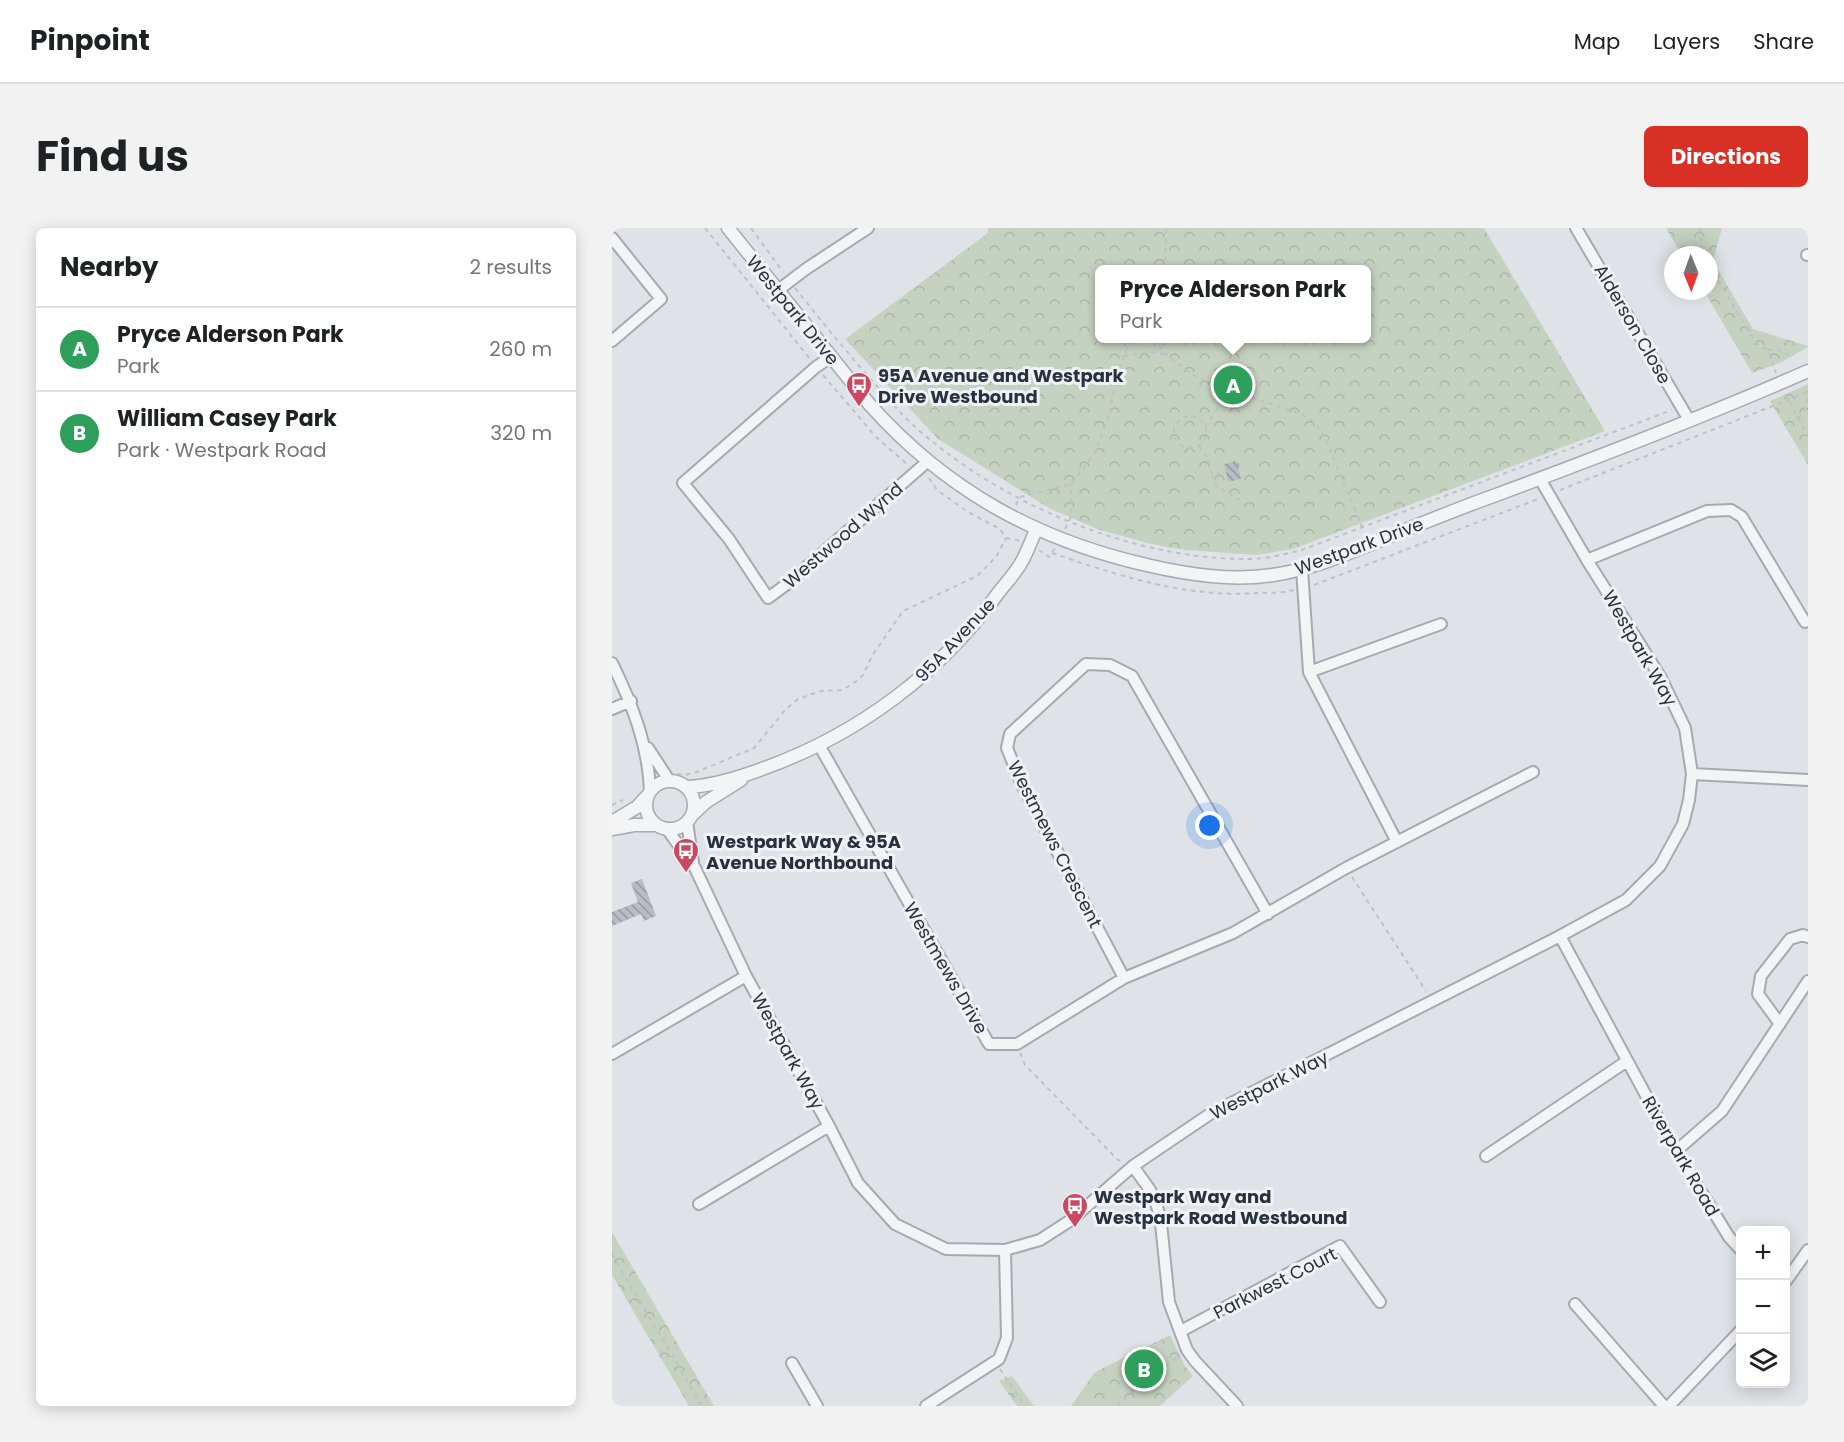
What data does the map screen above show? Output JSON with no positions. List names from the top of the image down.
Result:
{
  "streets": {
    "street": [
      "Westpark Drive",
      "Alderson Close",
      "Westwood Wynd",
      "95A Avenue",
      "Westpark Way",
      "Westmews Crescent",
      "Westmews Drive",
      "Riverpark Road",
      "Parkwest Court"
    ]
  },
  "crossings": [
    ["Westpark Drive", "Alderson Close"],
    ["Westpark Drive", "Westwood Wynd"],
    ["Westpark Drive", "95A Avenue"],
    ["Westpark Drive", "Westpark Way"],
    ["95A Avenue", "Westpark Way"],
    ["95A Avenue", "Westmews Drive"],
    ["Westpark Way", "Riverpark Road"]
  ],
  "places": {
    "bus stop": ["95A Avenue and Westpark Drive Westbound", "Westpark Way & 95A Avenue Northbound", "Westpark Way and Westpark Road Westbound"]
  },
  "north": "bottom",
  "page": {
    "header": "Pinpoint",
    "nav": ["Map", "Layers", "Share"],
    "title": "Find us",
    "buttons": "Directions",
    "heading": ["Nearby", "2 results"],
    "popup": ["Pryce Alderson Park", "Park"],
    "list": [
      {
        "mark": "A",
        "name": "Pryce Alderson Park",
        "note": "Park",
        "value": "260 m"
      },
      {
        "mark": "B",
        "name": "William Casey Park",
        "note": "Park · Westpark Road",
        "value": "320 m"
      }
    ],
    "pins": ["A", "B"],
    "map_buttons": ["+", "−"]
  }
}
